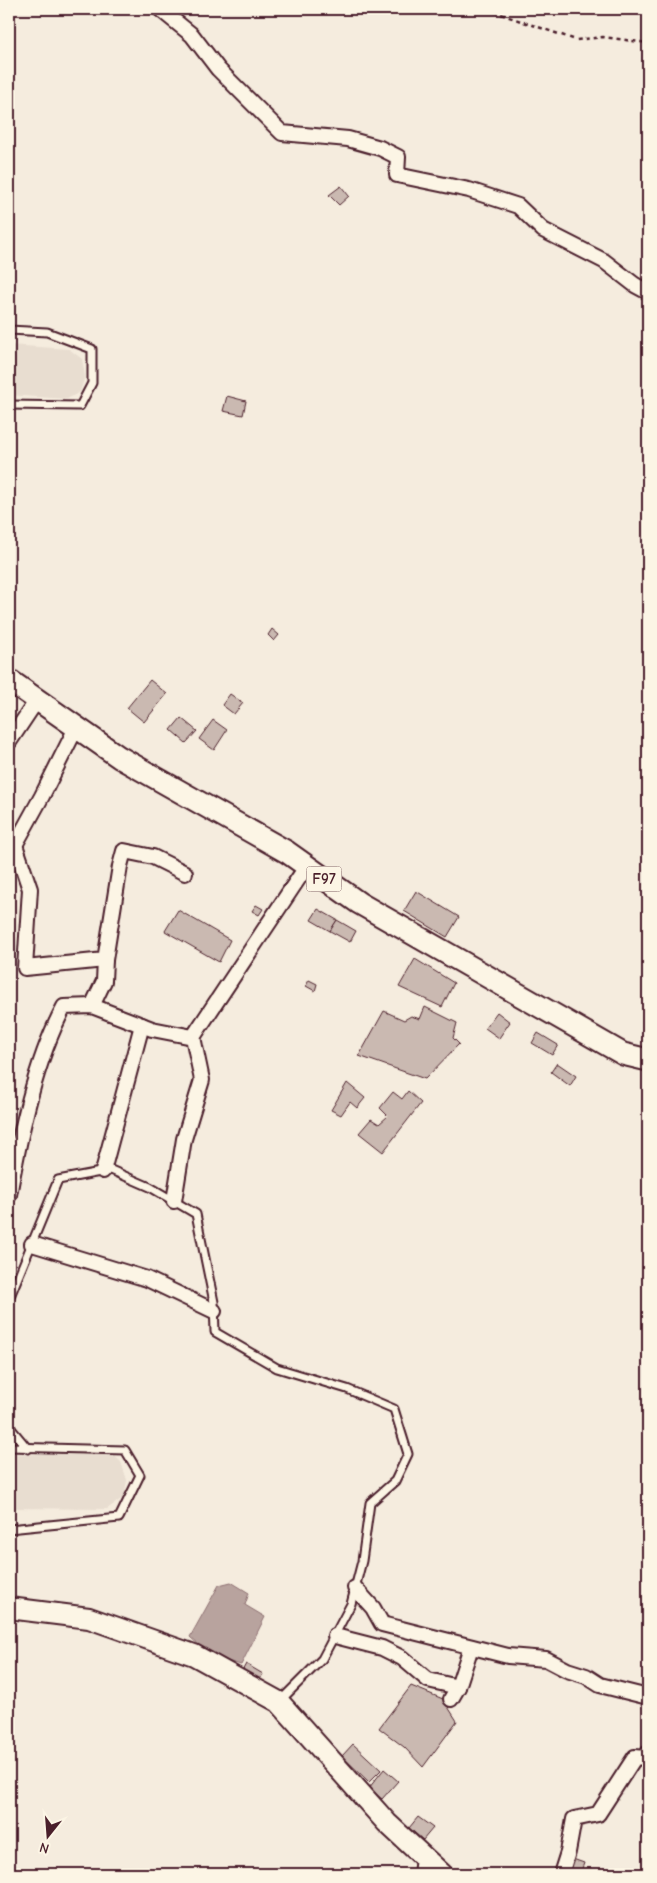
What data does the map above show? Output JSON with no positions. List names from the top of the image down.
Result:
{
  "streets": {
    "main road": ["F97"]
  },
  "north": "bottom"
}
